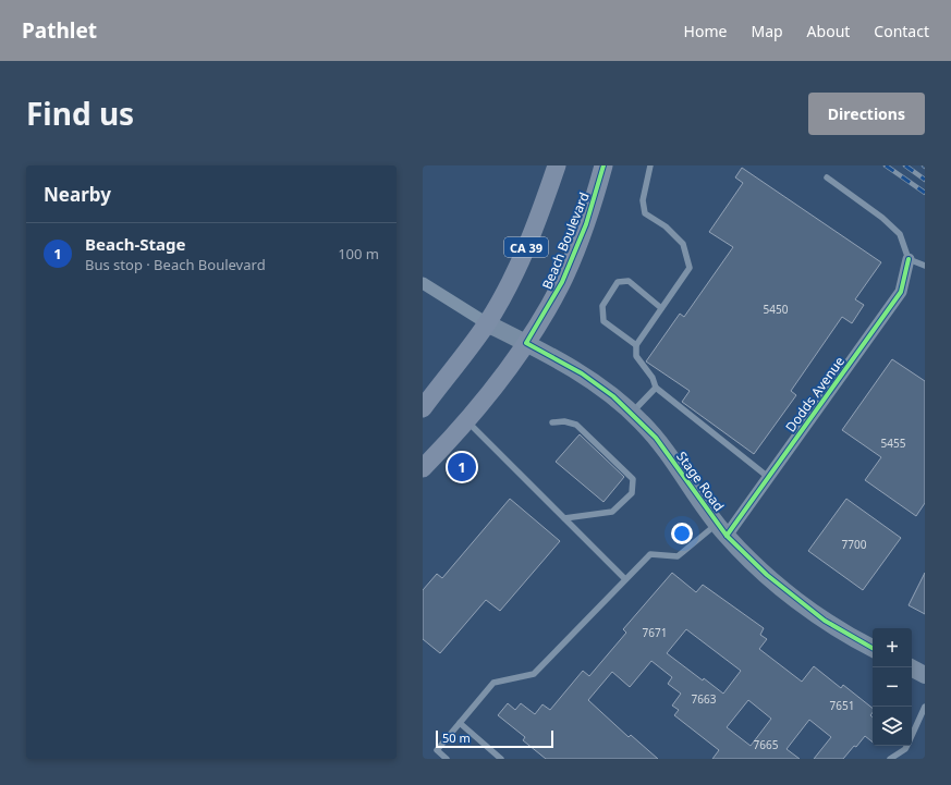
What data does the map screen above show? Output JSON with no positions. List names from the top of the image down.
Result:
{
  "streets": {
    "main road": ["Beach Boulevard", "CA 39", "Stage Road"],
    "street": ["Dodds Avenue"]
  },
  "crossings": [
    ["Beach Boulevard", "Stage Road"],
    ["CA 39", "Stage Road"],
    ["Dodds Avenue", "Stage Road"]
  ],
  "house_numbers": [
    "5450",
    "5455",
    "7700",
    "7671",
    "7663",
    "7651",
    "7665"
  ],
  "scale_bar": "50 m",
  "page": {
    "header": "Pathlet",
    "nav": [
      "Home",
      "Map",
      "About",
      "Contact"
    ],
    "title": "Find us",
    "buttons": "Directions",
    "heading": "Nearby",
    "list": [
      {
        "mark": "1",
        "name": "Beach-Stage",
        "note": "Bus stop · Beach Boulevard",
        "value": "100 m"
      }
    ],
    "pins": "1",
    "map_buttons": ["+", "−"],
    "scale": "50 m"
  }
}
